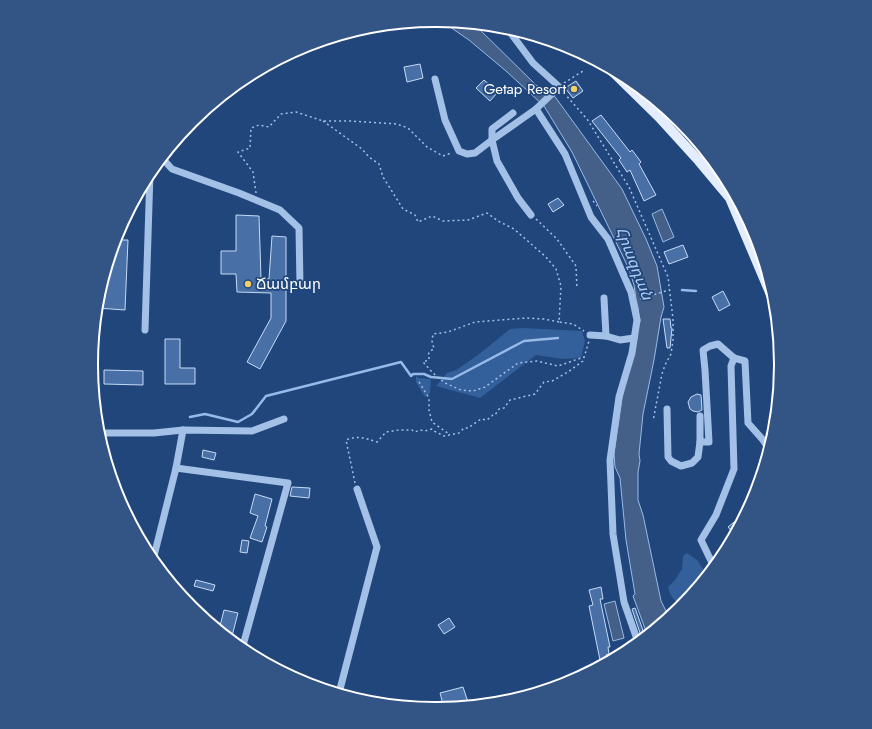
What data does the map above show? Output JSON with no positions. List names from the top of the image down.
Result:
{
  "water": ["Հրազդան"],
  "places": ["Getap Resort", "Ճամբար"]
}
